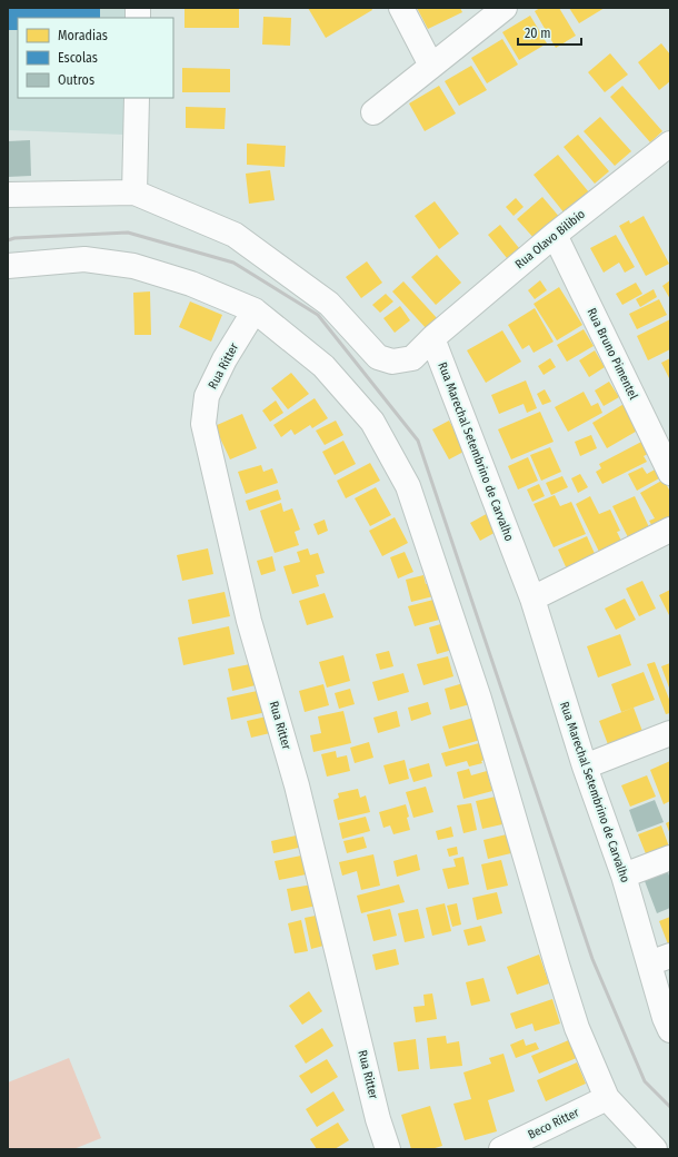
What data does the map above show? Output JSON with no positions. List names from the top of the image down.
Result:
{
  "streets": {
    "street": [
      "Rua Olavo Bilibio",
      "Rua Bruno Pimentel",
      "Rua Ritter",
      "Rua Marechal Setembrino de Carvalho",
      "Beco Ritter"
    ]
  },
  "crossings": [
    ["Rua Olavo Bilibio", "Rua Bruno Pimentel"],
    ["Rua Olavo Bilibio", "Rua Marechal Setembrino de Carvalho"]
  ],
  "legend": ["Moradias", "Escolas", "Outros"],
  "scale_bar": "20 m"
}
